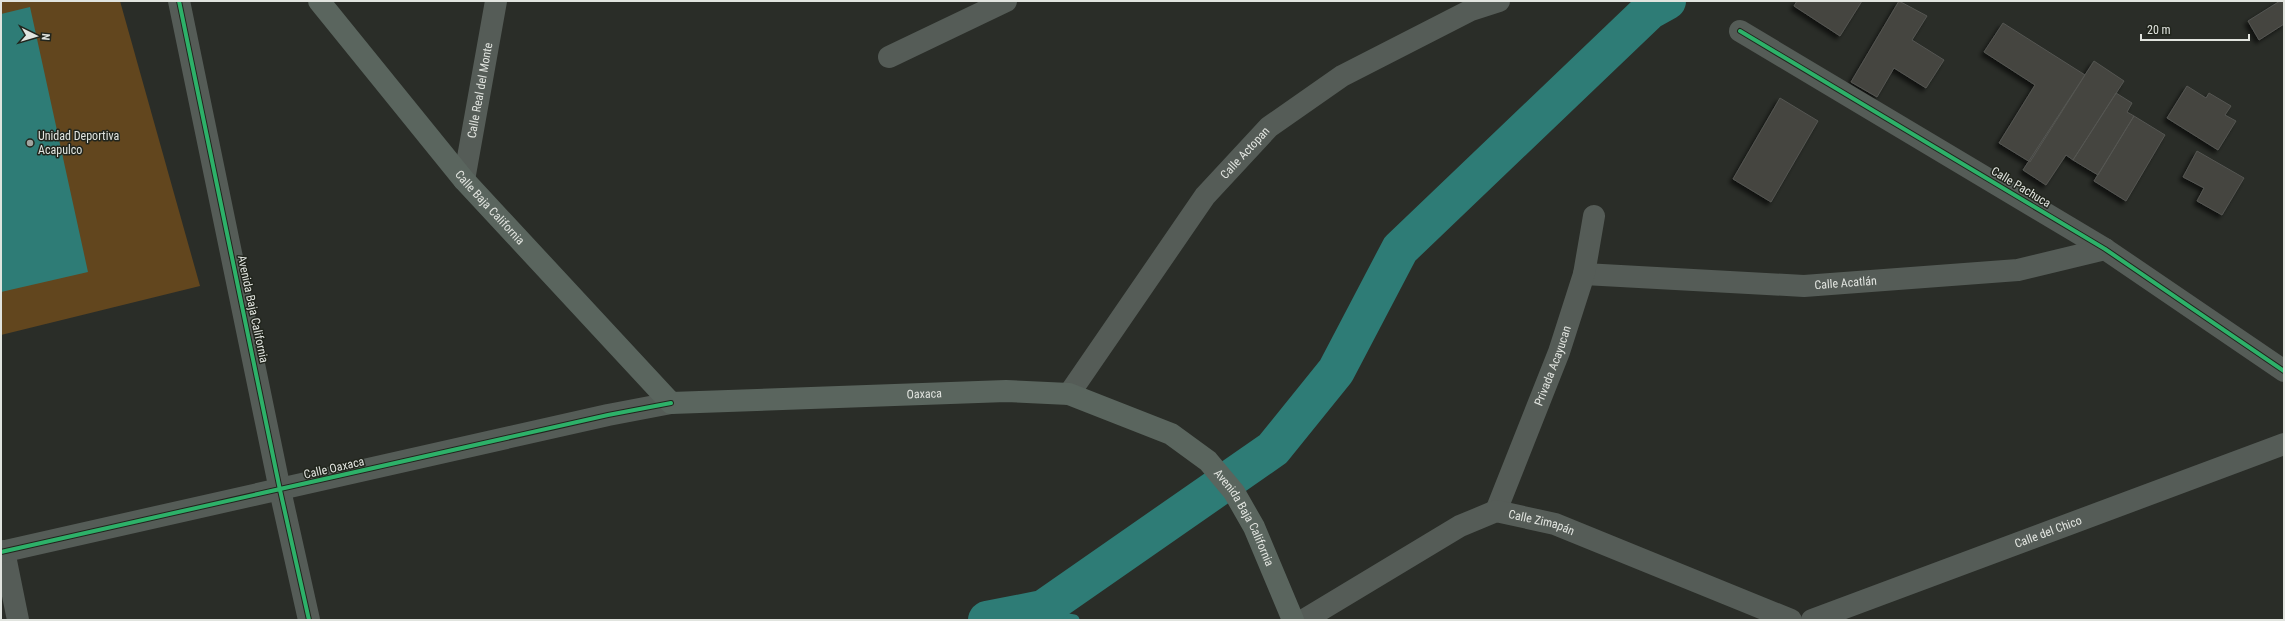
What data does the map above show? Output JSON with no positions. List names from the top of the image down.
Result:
{
  "streets": {
    "main road": ["Calle Baja California", "Avenida Baja California", "Oaxaca"],
    "street": [
      "Calle Real del Monte",
      "Calle Actopan",
      "Calle Pachuca",
      "Calle Acatlán",
      "Privada Acayucan",
      "Calle Oaxaca",
      "Calle Zimapán",
      "Calle del Chico"
    ]
  },
  "crossings": [
    ["Calle Real del Monte", "Calle Baja California"],
    ["Calle Actopan", "Oaxaca"],
    ["Calle Pachuca", "Calle Acatlán"],
    ["Calle Baja California", "Oaxaca"],
    ["Calle Baja California", "Calle Oaxaca"],
    ["Calle Acatlán", "Privada Acayucan"],
    ["Avenida Baja California", "Oaxaca"],
    ["Avenida Baja California", "Calle Oaxaca"],
    ["Privada Acayucan", "Calle Zimapán"],
    ["Oaxaca", "Calle Oaxaca"]
  ],
  "places": ["Unidad Deportiva Acapulco"],
  "scale_bar": "20 m",
  "north": "right"
}
